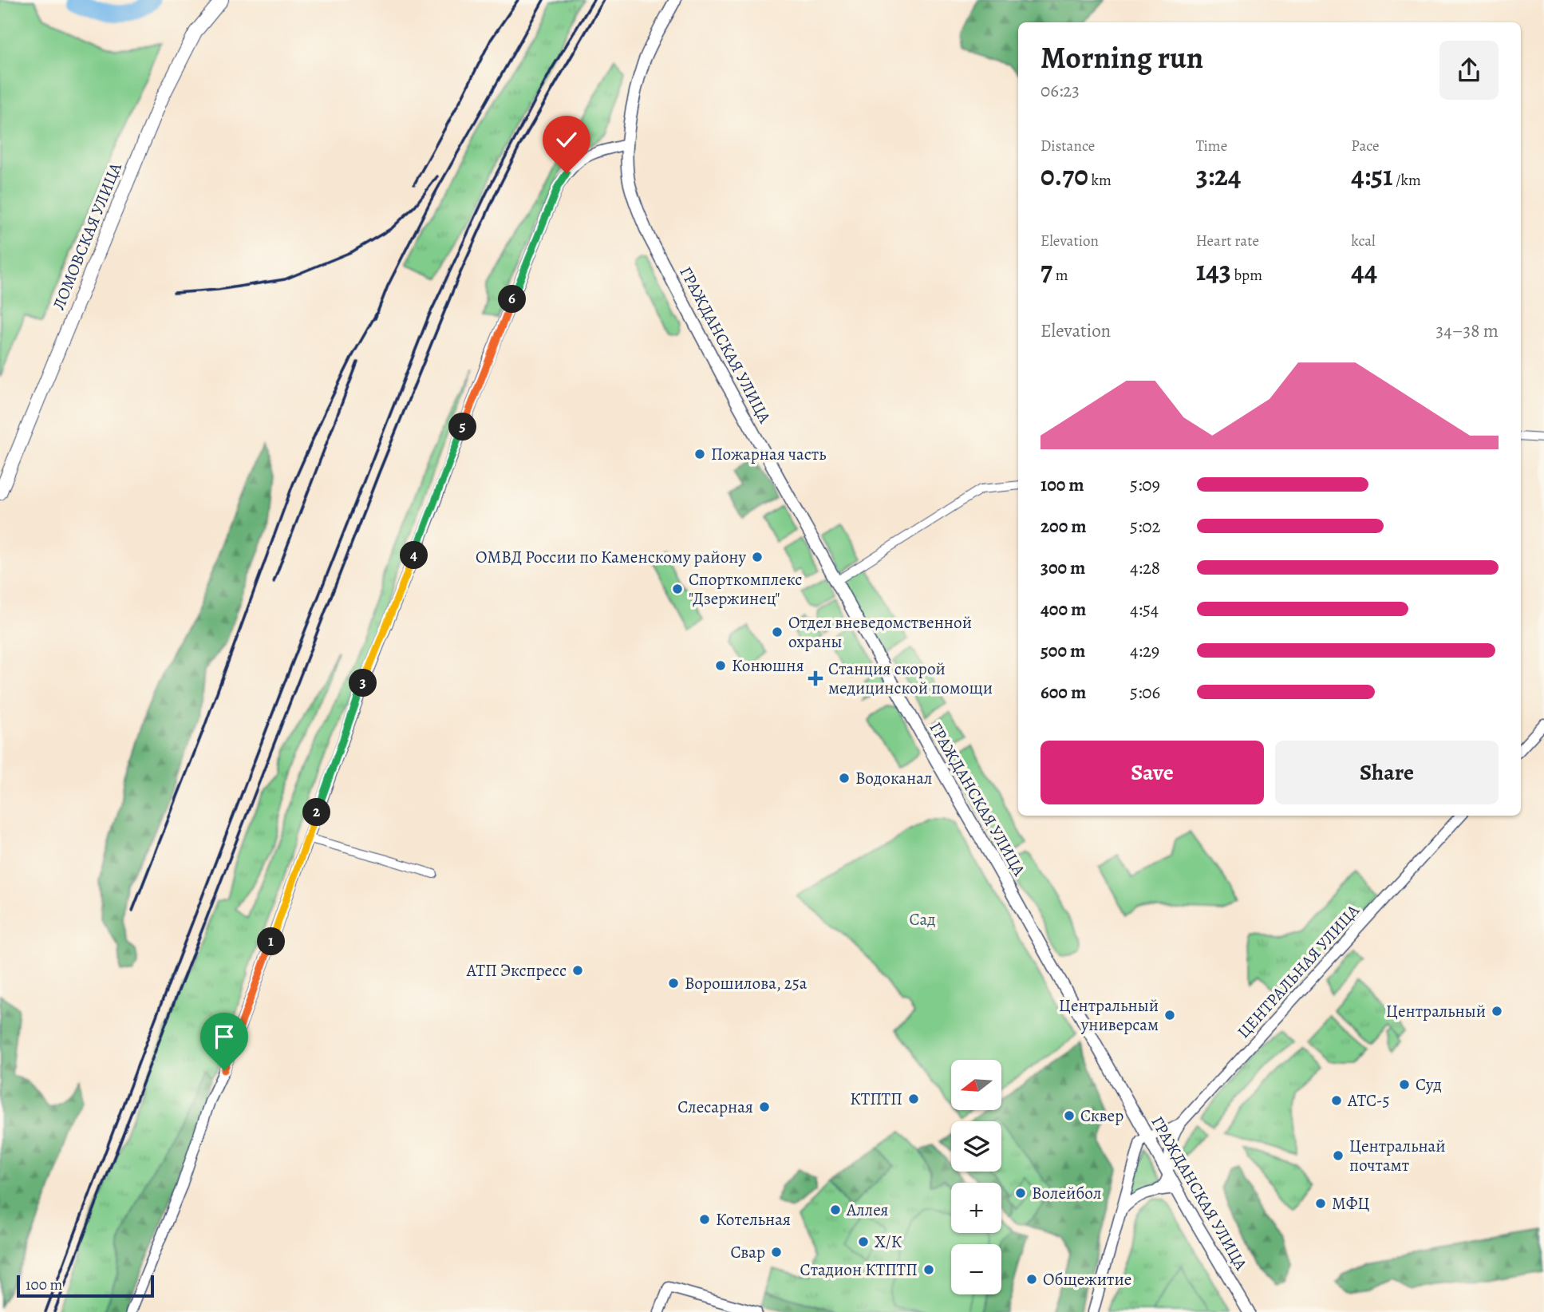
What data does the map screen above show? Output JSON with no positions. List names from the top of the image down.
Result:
{
  "streets": {
    "main road": ["ЛОМОВСКАЯ УЛИЦА", "ГРАЖДАНСКАЯ УЛИЦА"],
    "street": ["ЦЕНТРАЛЬНАЯ УЛИЦА"]
  },
  "crossings": [
    ["ГРАЖДАНСКАЯ УЛИЦА", "ЦЕНТРАЛЬНАЯ УЛИЦА"]
  ],
  "parks": ["Сад"],
  "places": {
    "other": [
      "Пожарная часть",
      "ОМВД России по Каменскому району",
      "Спорткомплекс \"Дзержинец\"",
      "Отдел вневедомственной охраны",
      "Конюшня",
      "Водоканал",
      "АТП Экспресс",
      "Ворошилова, 25а",
      "Центральный",
      "Центральный универсам",
      "Суд",
      "КТПТП",
      "АТС-5",
      "Слесарная",
      "Сквер",
      "Центральнай почтамт",
      "Волейбол",
      "МФЦ",
      "Аллея",
      "Котельная",
      "Х/К",
      "Свар",
      "Стадион КТПТП",
      "Общежитие"
    ],
    "health": ["Станция скорой медицинской помощи"]
  },
  "scale_bar": "100 m",
  "north": "left",
  "page": {
    "heading": ["Morning run", "06:23"],
    "stats": [
      ["Distance", "0.70 km"],
      ["Time", "3:24"],
      ["Pace", "4:51 /km"],
      ["Elevation", "7 m"],
      ["Heart rate", "143 bpm"],
      ["kcal", "44"]
    ],
    "pins": [
      "6",
      "5",
      "4",
      "3",
      "2",
      "1"
    ],
    "chart": ["Elevation", "34–38 m"],
    "list": [
      {
        "name": "100 m",
        "note": "5:09"
      },
      {
        "name": "200 m",
        "note": "5:02"
      },
      {
        "name": "300 m",
        "note": "4:28"
      },
      {
        "name": "400 m",
        "note": "4:54"
      },
      {
        "name": "500 m",
        "note": "4:29"
      },
      {
        "name": "600 m",
        "note": "5:06"
      }
    ],
    "buttons": ["Save", "Share"],
    "map_buttons": ["+", "−"],
    "scale": "100 m"
  }
}
